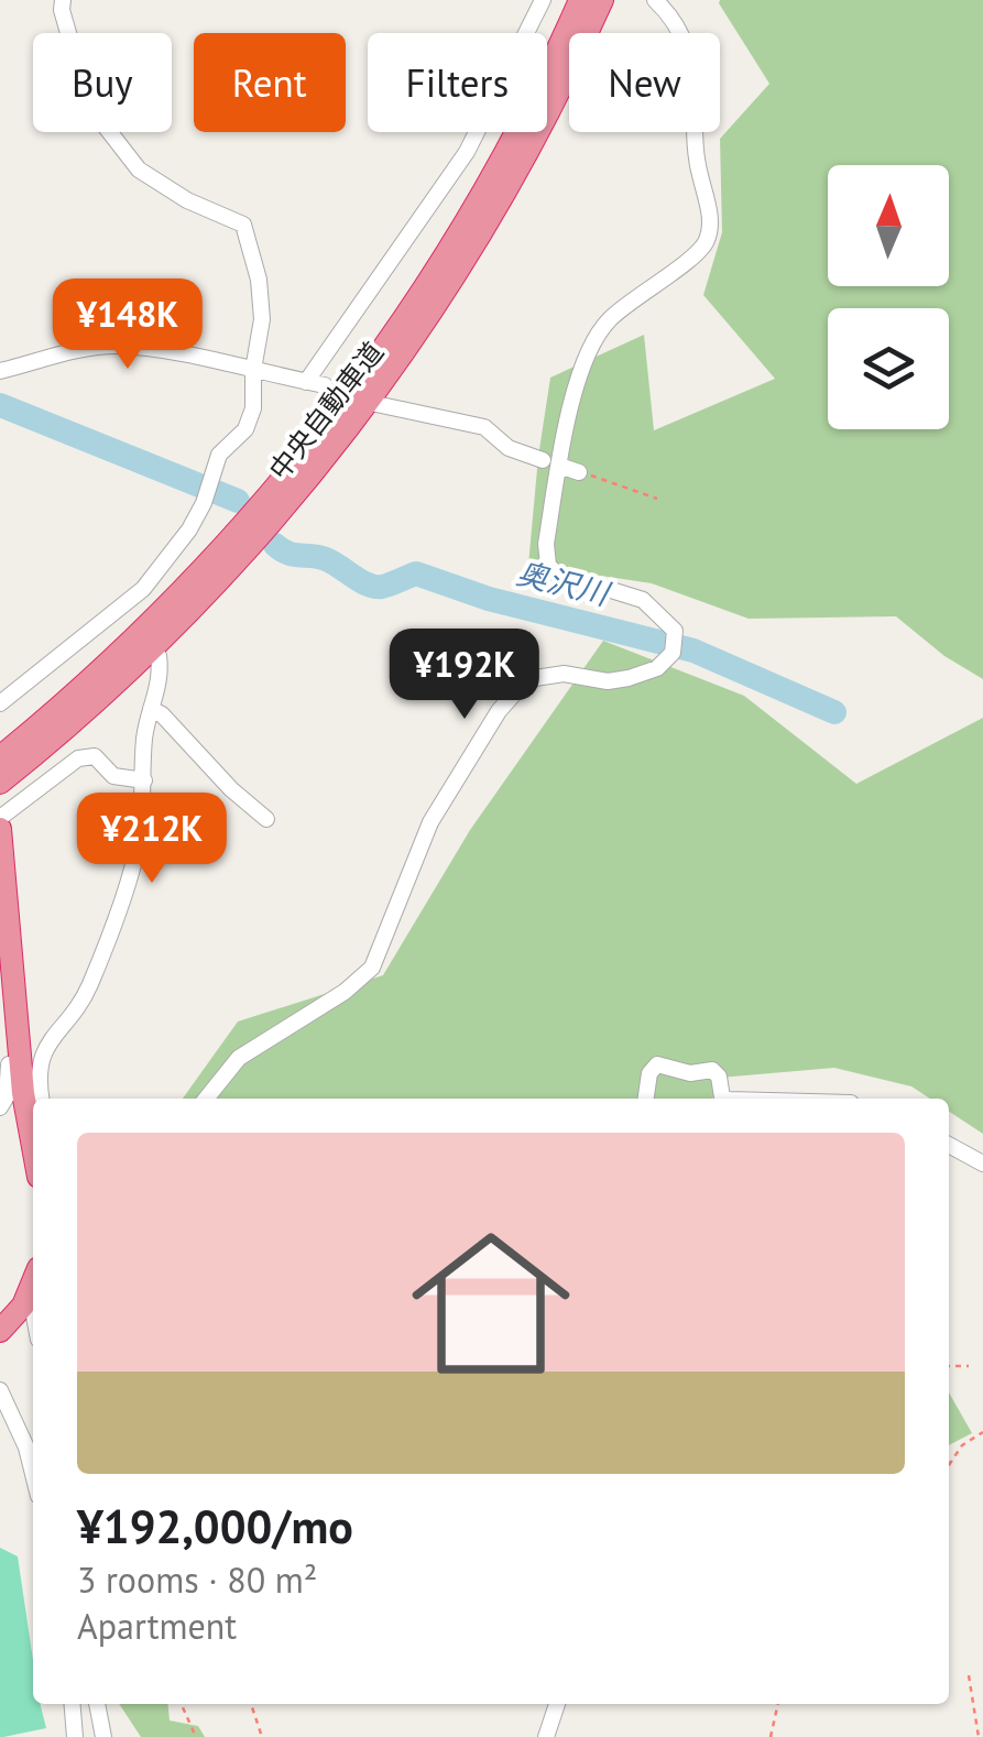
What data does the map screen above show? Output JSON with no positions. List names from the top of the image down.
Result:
{
  "streets": {
    "highway": ["中央自動車道"]
  },
  "water": ["奥沢川"],
  "north": "top",
  "page": {
    "chip": [
      "Buy",
      "Rent",
      "Filters",
      "New"
    ],
    "price": ["¥148K", "¥192K", "¥212K"],
    "list": [
      {
        "name": "¥192,000/mo",
        "note": "3 rooms · 80 m² · Apartment"
      }
    ]
  }
}
